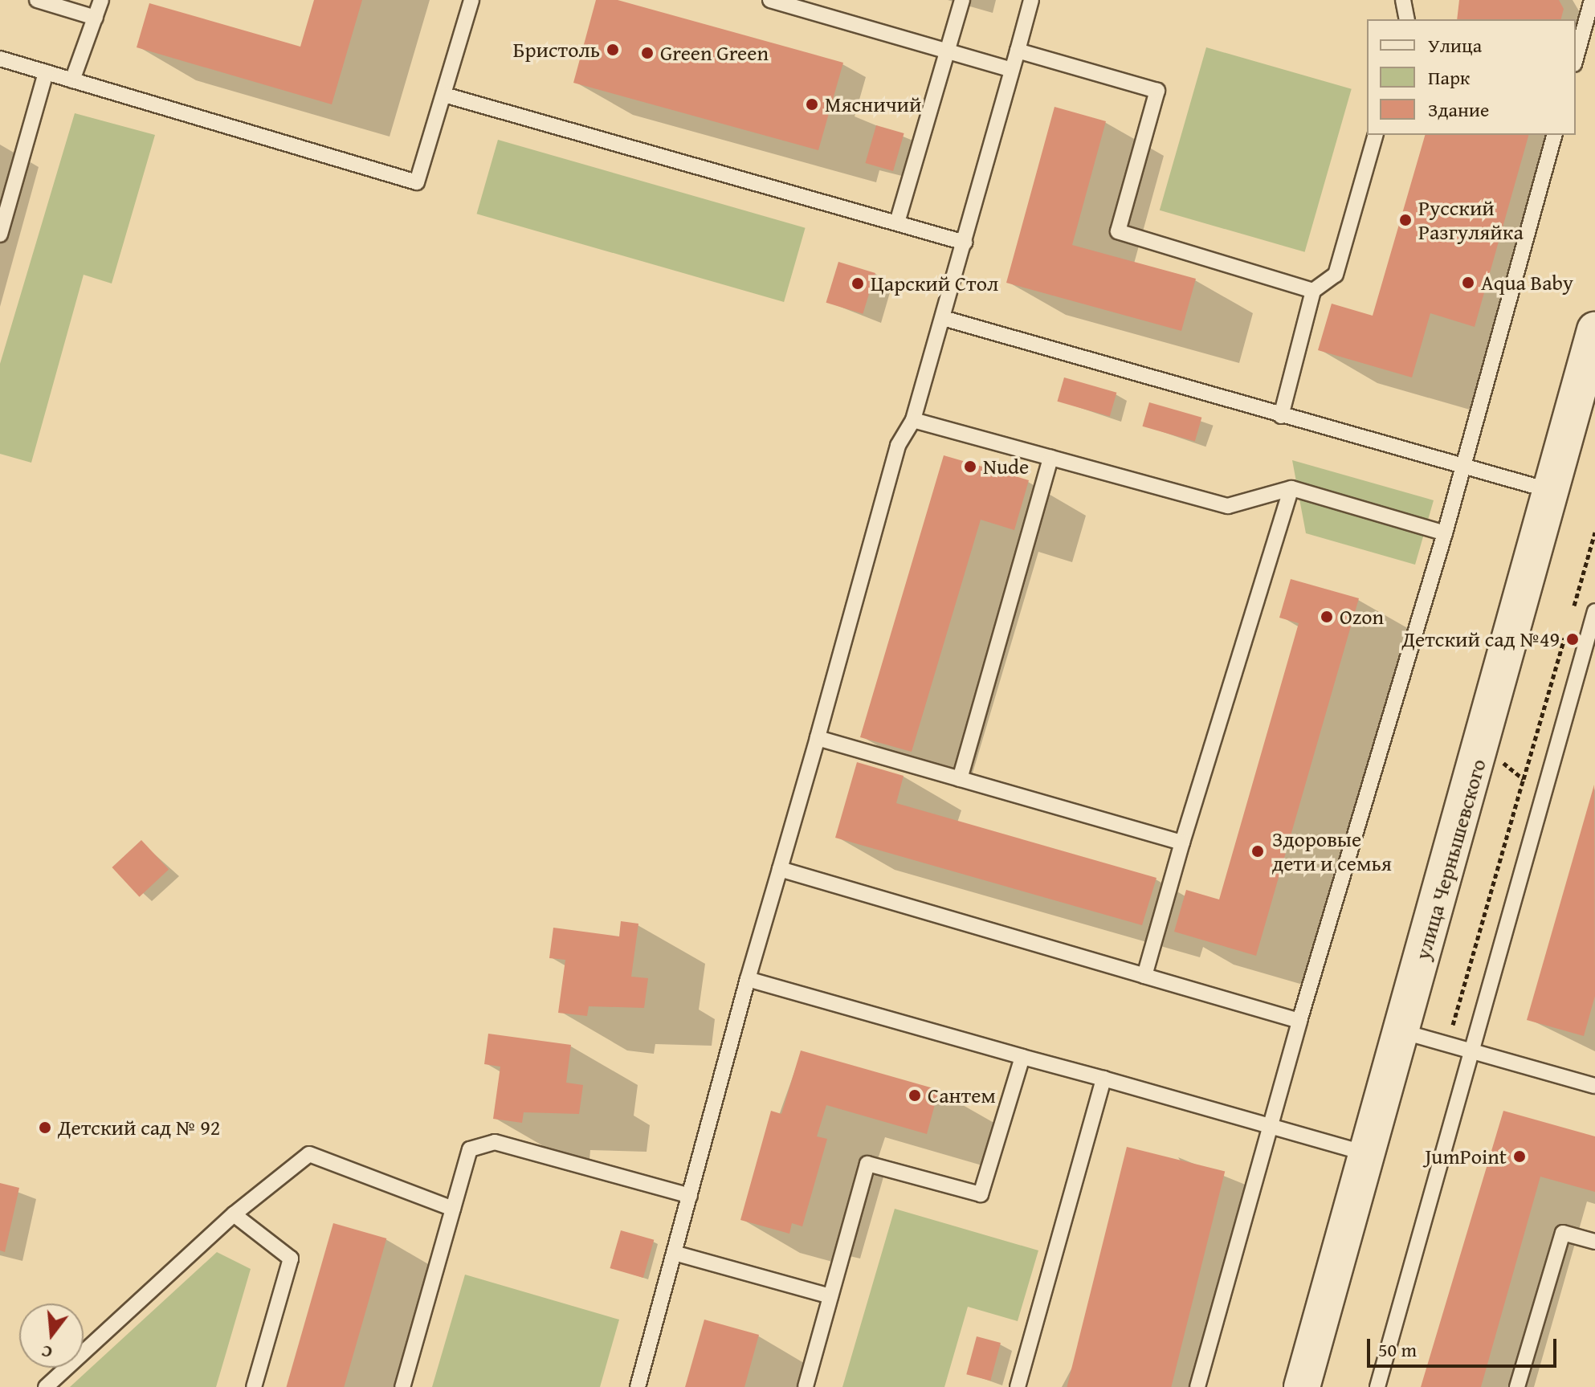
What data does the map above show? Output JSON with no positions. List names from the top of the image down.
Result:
{
  "streets": {
    "main road": ["улица Чернышевского"]
  },
  "places": [
    "Бристоль",
    "Green Green",
    "Мясничий",
    "Русский Разгуляйка",
    "Aqua Baby",
    "Царский Стол",
    "Nude",
    "Ozon",
    "Детский сад №49",
    "Здоровые дети и семья",
    "Сантем",
    "Детский сад № 92",
    "JumPoint"
  ],
  "legend": ["Улица", "Парк", "Здание"],
  "scale_bar": "50 m",
  "north": "bottom"
}
